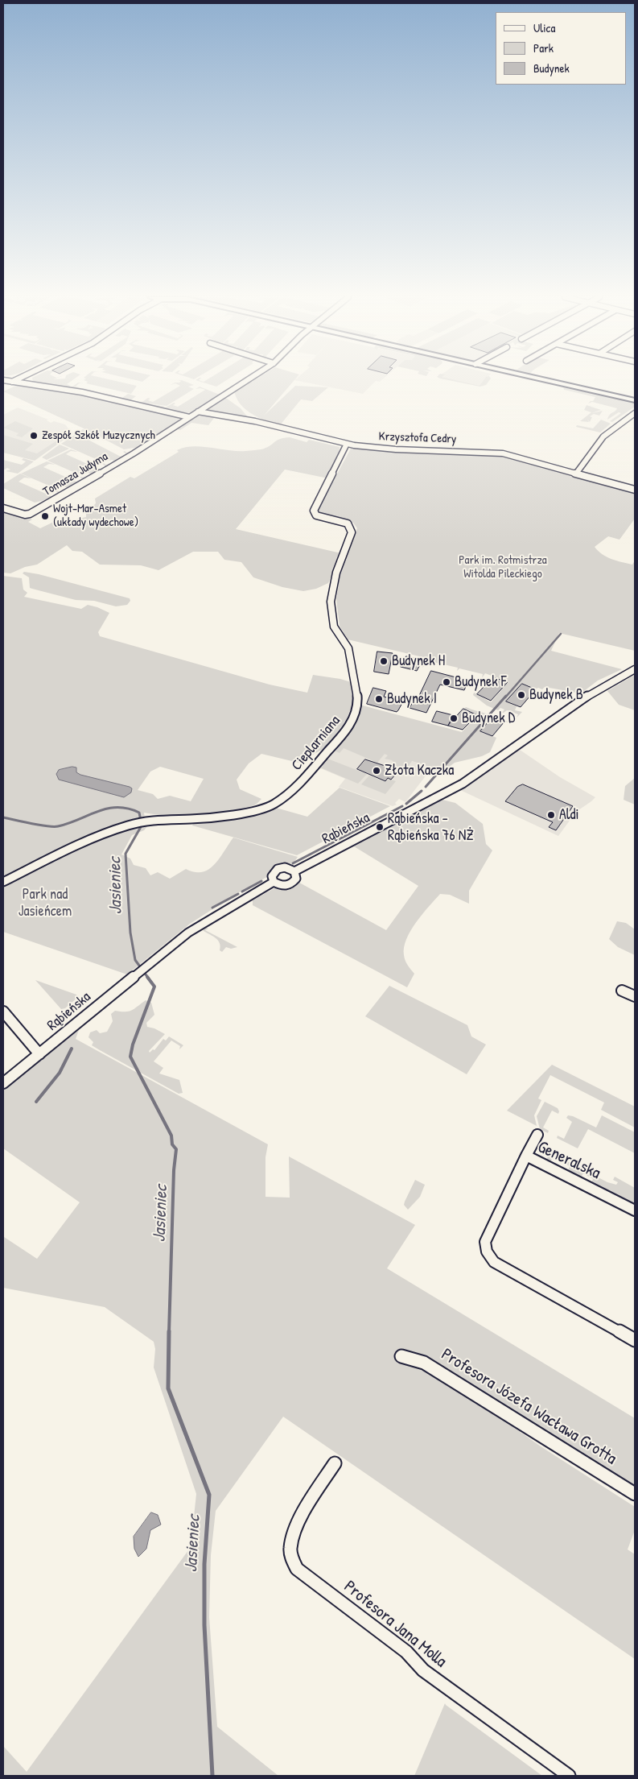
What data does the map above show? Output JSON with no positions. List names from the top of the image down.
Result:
{
  "streets": {
    "street": [
      "Krzysztofa Cedry",
      "Tomasza Judyma",
      "Cieplarniana",
      "Rąbieńska",
      "Generalska",
      "Profesora Józefa Wacława Grotta",
      "Profesora Jana Molla"
    ]
  },
  "crossings": [
    ["Krzysztofa Cedry", "Tomasza Judyma"],
    ["Krzysztofa Cedry", "Cieplarniana"]
  ],
  "water": ["Jasieniec"],
  "parks": ["Park im. Rotmistrza Witolda Pileckiego", "Park nad Jasieńcem"],
  "places": [
    "Zespół Szkół Muzycznych",
    "Wojt-Mar-Asmet (układy wydechowe)",
    "Budynek H",
    "Budynek F",
    "Budynek B",
    "Budynek I",
    "Budynek D",
    "Złota Kaczka",
    "Aldi",
    "Rąbieńska - Rąbieńska 76 NŻ"
  ],
  "legend": ["Ulica", "Park", "Budynek"]
}
